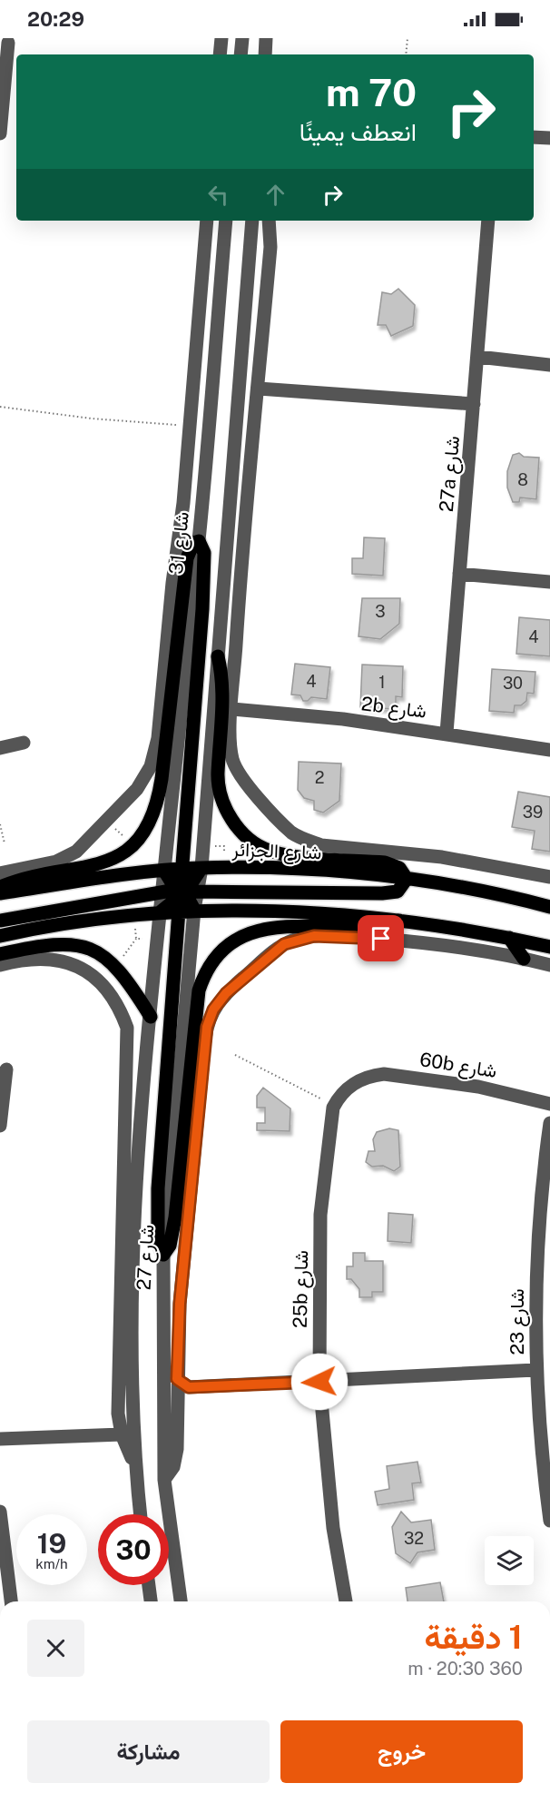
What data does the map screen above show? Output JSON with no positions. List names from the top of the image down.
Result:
{
  "streets": {
    "main road": ["شارع الجزائر"],
    "street": [
      "27a شارع",
      "شارع 31",
      "2b شارع",
      "60b شارع",
      "شارع 27",
      "25b شارع",
      "شارع 23"
    ]
  },
  "crossings": [
    ["27a شارع", "2b شارع"],
    ["شارع 31", "شارع الجزائر"],
    ["شارع 31", "شارع 27"],
    ["60b شارع", "25b شارع"]
  ],
  "house_numbers": [
    "8",
    "3",
    "4",
    "4",
    "1",
    "30",
    "2",
    "39",
    "32"
  ],
  "page": {
    "status": "20:29",
    "turn": ["70 m", "انعطف يمينًا"],
    "speed": "19 km/h",
    "limit": "30",
    "heading": ["1 دقيقة", "360 m · 20:30"],
    "buttons": ["خروج", "مشاركة"]
  }
}
